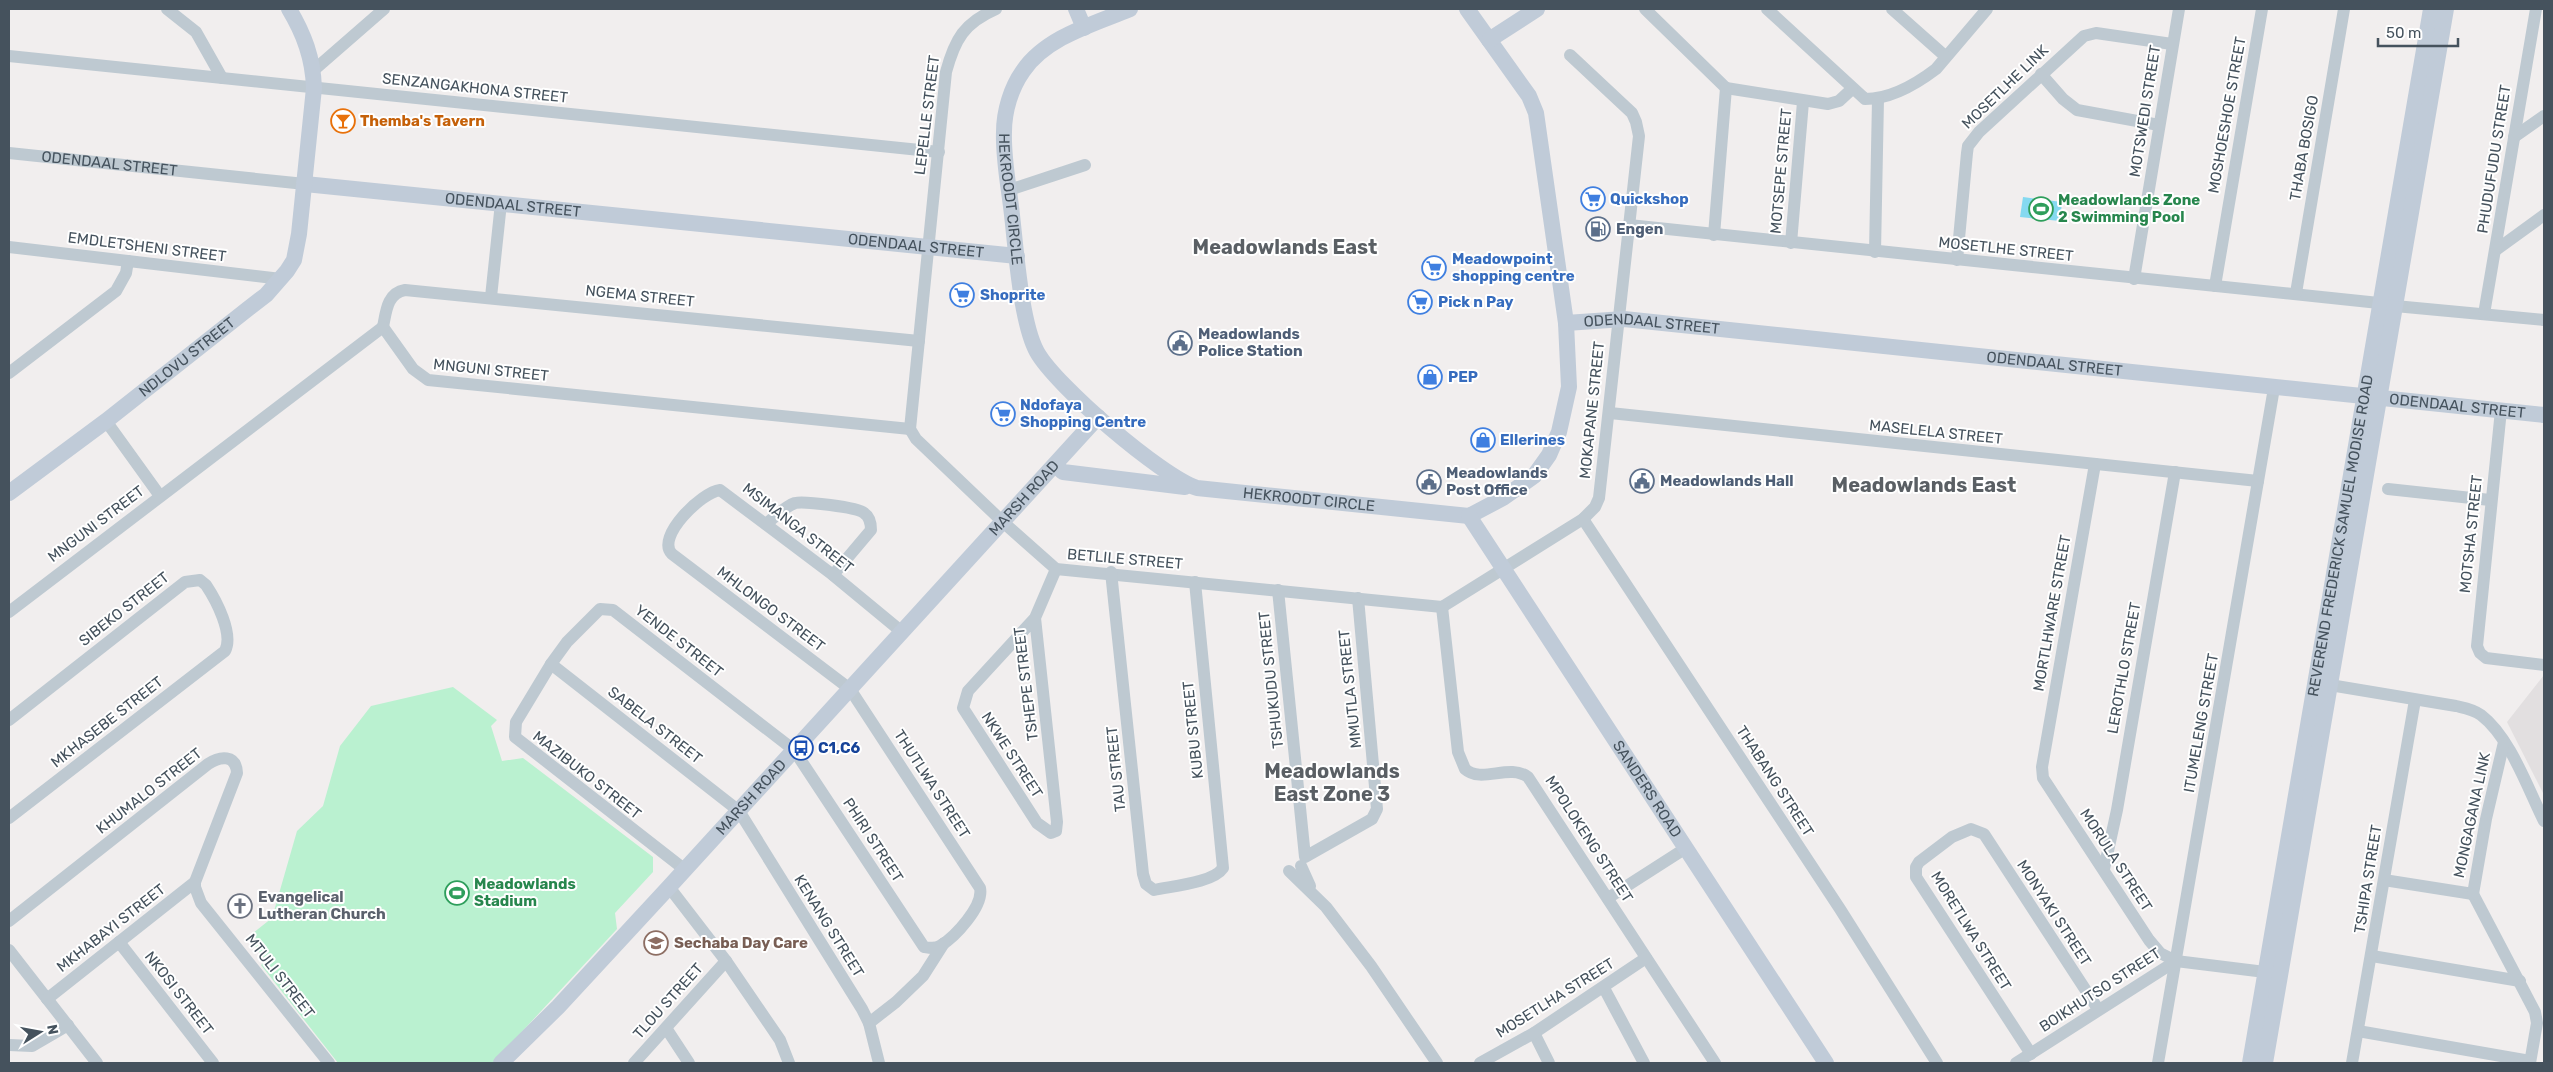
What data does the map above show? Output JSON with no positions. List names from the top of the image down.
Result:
{
  "streets": {
    "street": [
      "MOSETLHE LINK",
      "SENZANGAKHONA STREET",
      "MOTSWEDI STREET",
      "LEPELLE STREET",
      "MOSHOESHOE STREET",
      "THABA BOSIGO",
      "PHUDUFUDU STREET",
      "ODENDAAL STREET",
      "MOTSEPE STREET",
      "HEKROODT CIRCLE",
      "EMDLETSHENI STREET",
      "MOSETLHE STREET",
      "NGEMA STREET",
      "NDLOVU STREET",
      "MNGUNI STREET",
      "MOKAPANE STREET",
      "MASELELA STREET",
      "MARSH ROAD",
      "MSIMANGA STREET",
      "MOTSHA STREET",
      "REVEREND FREDERICK SAMUEL MODISE ROAD",
      "BETLILE STREET",
      "SIBEKO STREET",
      "MHLONGO STREET",
      "MORTLHWARE STREET",
      "YENDE STREET",
      "LEROTHLO STREET",
      "TSHUKUDU STREET",
      "TSHEPE STREET",
      "MMUTLA STREET",
      "MKHASEBE STREET",
      "ITUMELENG STREET",
      "SABELA STREET",
      "KUBU STREET",
      "NKWE STREET",
      "TAU STREET",
      "MAZIBUKO STREET",
      "THABANG STREET",
      "THUTLWA STREET",
      "SANDERS ROAD",
      "KHUMALO STREET",
      "MONGAGANA LINK",
      "MPOLOKENG STREET",
      "PHIRI STREET",
      "MORULA STREET",
      "TSHIPA STREET",
      "MONYAKI STREET",
      "KENANG STREET",
      "MKHABAYI STREET",
      "MORETLWA STREET",
      "MTULI STREET",
      "BOIKHUTSO STREET",
      "NKOSI STREET",
      "MOSETLHA STREET",
      "TLOU STREET"
    ]
  },
  "crossings": [
    ["MOSETLHE LINK", "MOTSWEDI STREET"],
    ["MOSETLHE LINK", "MOSETLHE STREET"],
    ["SENZANGAKHONA STREET", "LEPELLE STREET"],
    ["SENZANGAKHONA STREET", "NDLOVU STREET"],
    ["MOTSWEDI STREET", "MOSETLHE STREET"],
    ["LEPELLE STREET", "ODENDAAL STREET"],
    ["MOSHOESHOE STREET", "MOSETLHE STREET"],
    ["THABA BOSIGO", "MOSETLHE STREET"],
    ["PHUDUFUDU STREET", "MOSETLHE STREET"],
    ["ODENDAAL STREET", "HEKROODT CIRCLE"],
    ["ODENDAAL STREET", "NDLOVU STREET"],
    ["ODENDAAL STREET", "MOKAPANE STREET"],
    ["ODENDAAL STREET", "MOTSHA STREET"],
    ["ODENDAAL STREET", "REVEREND FREDERICK SAMUEL MODISE ROAD"],
    ["ODENDAAL STREET", "ITUMELENG STREET"],
    ["MOTSEPE STREET", "MOSETLHE STREET"],
    ["HEKROODT CIRCLE", "MARSH ROAD"],
    ["HEKROODT CIRCLE", "SANDERS ROAD"],
    ["EMDLETSHENI STREET", "NDLOVU STREET"],
    ["MOSETLHE STREET", "MOKAPANE STREET"],
    ["MOSETLHE STREET", "REVEREND FREDERICK SAMUEL MODISE ROAD"],
    ["NGEMA STREET", "MNGUNI STREET"],
    ["MNGUNI STREET", "BETLILE STREET"],
    ["MOKAPANE STREET", "MASELELA STREET"],
    ["MOKAPANE STREET", "THABANG STREET"],
    ["MOKAPANE STREET", "SANDERS ROAD"],
    ["MASELELA STREET", "MORTLHWARE STREET"],
    ["MASELELA STREET", "LEROTHLO STREET"],
    ["MASELELA STREET", "ITUMELENG STREET"],
    ["MARSH ROAD", "MSIMANGA STREET"],
    ["MARSH ROAD", "BETLILE STREET"],
    ["MARSH ROAD", "MHLONGO STREET"],
    ["MARSH ROAD", "YENDE STREET"],
    ["MARSH ROAD", "SABELA STREET"],
    ["MARSH ROAD", "MAZIBUKO STREET"],
    ["MARSH ROAD", "THUTLWA STREET"],
    ["MARSH ROAD", "PHIRI STREET"],
    ["MARSH ROAD", "KENANG STREET"],
    ["MSIMANGA STREET", "MHLONGO STREET"],
    ["REVEREND FREDERICK SAMUEL MODISE ROAD", "BOIKHUTSO STREET"],
    ["BETLILE STREET", "TSHUKUDU STREET"],
    ["BETLILE STREET", "TSHEPE STREET"],
    ["BETLILE STREET", "MMUTLA STREET"],
    ["BETLILE STREET", "KUBU STREET"],
    ["BETLILE STREET", "TAU STREET"],
    ["BETLILE STREET", "MPOLOKENG STREET"],
    ["SIBEKO STREET", "MKHASEBE STREET"],
    ["MHLONGO STREET", "THUTLWA STREET"],
    ["MORTLHWARE STREET", "MORULA STREET"],
    ["YENDE STREET", "SABELA STREET"],
    ["YENDE STREET", "MAZIBUKO STREET"],
    ["YENDE STREET", "PHIRI STREET"],
    ["LEROTHLO STREET", "MORULA STREET"],
    ["TSHUKUDU STREET", "MMUTLA STREET"],
    ["TSHEPE STREET", "NKWE STREET"],
    ["ITUMELENG STREET", "MORULA STREET"],
    ["ITUMELENG STREET", "BOIKHUTSO STREET"],
    ["SABELA STREET", "MAZIBUKO STREET"],
    ["SABELA STREET", "KENANG STREET"],
    ["KUBU STREET", "TAU STREET"],
    ["THUTLWA STREET", "PHIRI STREET"],
    ["KHUMALO STREET", "MKHABAYI STREET"],
    ["KHUMALO STREET", "MTULI STREET"],
    ["MPOLOKENG STREET", "MOSETLHA STREET"],
    ["MORULA STREET", "BOIKHUTSO STREET"],
    ["MONYAKI STREET", "MORETLWA STREET"],
    ["MONYAKI STREET", "BOIKHUTSO STREET"],
    ["MKHABAYI STREET", "MTULI STREET"],
    ["MKHABAYI STREET", "NKOSI STREET"],
    ["MORETLWA STREET", "BOIKHUTSO STREET"]
  ],
  "districts": ["Meadowlands East", "Meadowlands East", "Meadowlands East Zone 3"],
  "places": {
    "bar": ["Themba's Tavern"],
    "supermarket": [
      "Quickshop",
      "Meadowpoint shopping centre",
      "Shoprite",
      "Pick n Pay",
      "Ndofaya Shopping Centre"
    ],
    "sports": ["Meadowlands Zone 2 Swimming Pool", "Meadowlands Stadium"],
    "fuel station": ["Engen"],
    "public building": ["Meadowlands Police Station", "Meadowlands Hall", "Meadowlands Post Office"],
    "shop": ["PEP", "Ellerines"],
    "bus stop": ["C1,C6"],
    "church": ["Evangelical Lutheran Church"],
    "school or university": ["Sechaba Day Care"]
  },
  "scale_bar": "50 m",
  "north": "right"
}
